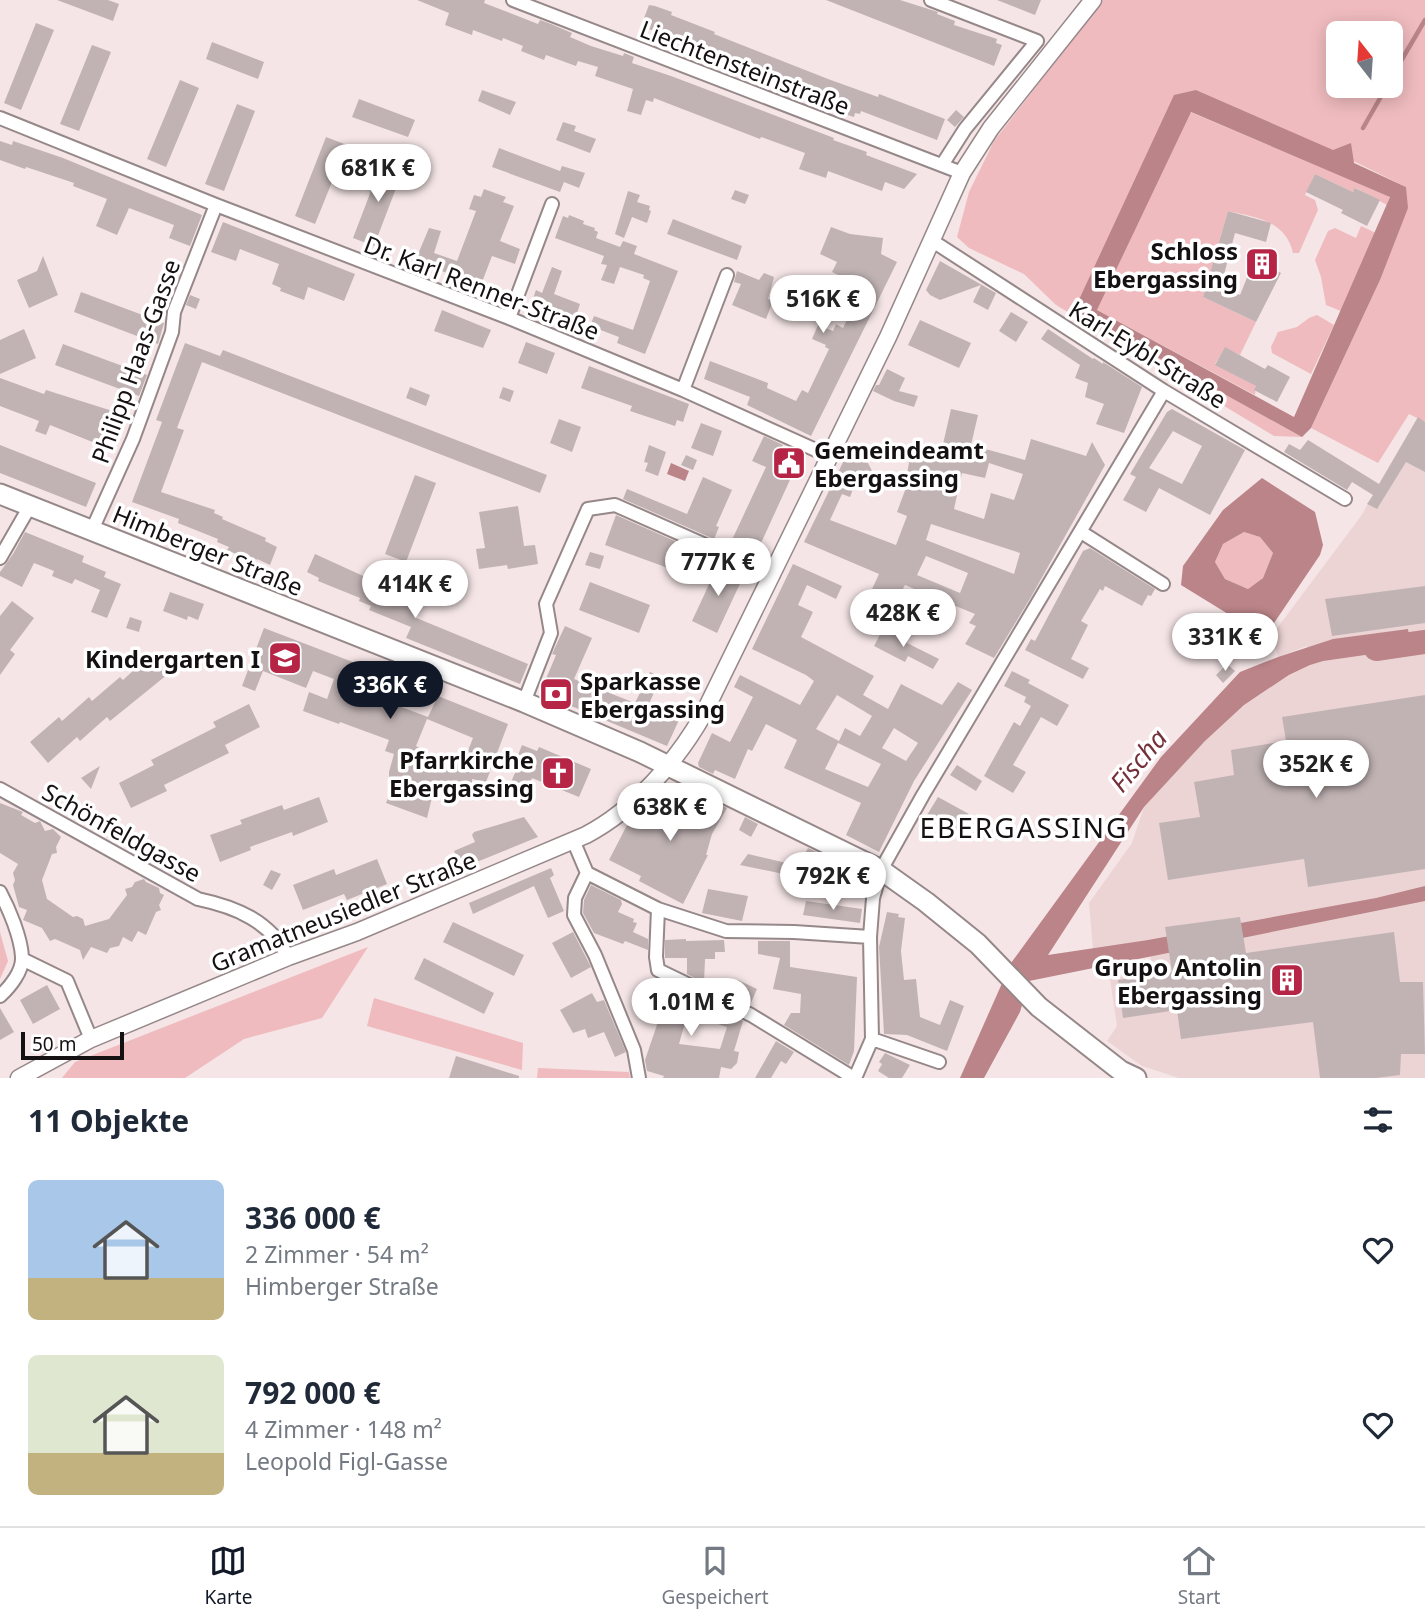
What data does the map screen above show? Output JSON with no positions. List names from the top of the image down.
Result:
{
  "streets": {
    "main road": ["Himberger Straße", "Gramatneusiedler Straße"],
    "street": [
      "Liechtensteinstraße",
      "Dr. Karl Renner-Straße",
      "Karl-Eybl-Straße",
      "Philipp Haas-Gasse",
      "Schönfeldgasse"
    ]
  },
  "crossings": [
    ["Liechtensteinstraße", "Gramatneusiedler Straße"],
    ["Dr. Karl Renner-Straße", "Philipp Haas-Gasse"],
    ["Dr. Karl Renner-Straße", "Gramatneusiedler Straße"],
    ["Karl-Eybl-Straße", "Gramatneusiedler Straße"],
    ["Philipp Haas-Gasse", "Himberger Straße"],
    ["Himberger Straße", "Gramatneusiedler Straße"],
    ["Schönfeldgasse", "Gramatneusiedler Straße"]
  ],
  "districts": ["EBERGASSING"],
  "water": ["Fischa"],
  "places": {
    "building": ["Schloss Ebergassing", "Grupo Antolin Ebergassing"],
    "public building": ["Gemeindeamt Ebergassing"],
    "school or university": ["Kindergarten I"],
    "bank": ["Sparkasse Ebergassing"],
    "church": ["Pfarrkirche Ebergassing"]
  },
  "scale_bar": "50 m",
  "north": "top",
  "page": {
    "price": [
      "681K €",
      "516K €",
      "777K €",
      "414K €",
      "428K €",
      "331K €",
      "336K €",
      "352K €",
      "638K €",
      "792K €",
      "1.01M €"
    ],
    "scale": "50 m",
    "heading": "11 Objekte",
    "list": [
      {
        "name": "336 000 €",
        "note": "2 Zimmer · 54 m² · Himberger Straße"
      },
      {
        "name": "792 000 €",
        "note": "4 Zimmer · 148 m² · Leopold Figl-Gasse"
      }
    ],
    "tabs": ["Karte", "Gespeichert", "Start"]
  }
}
